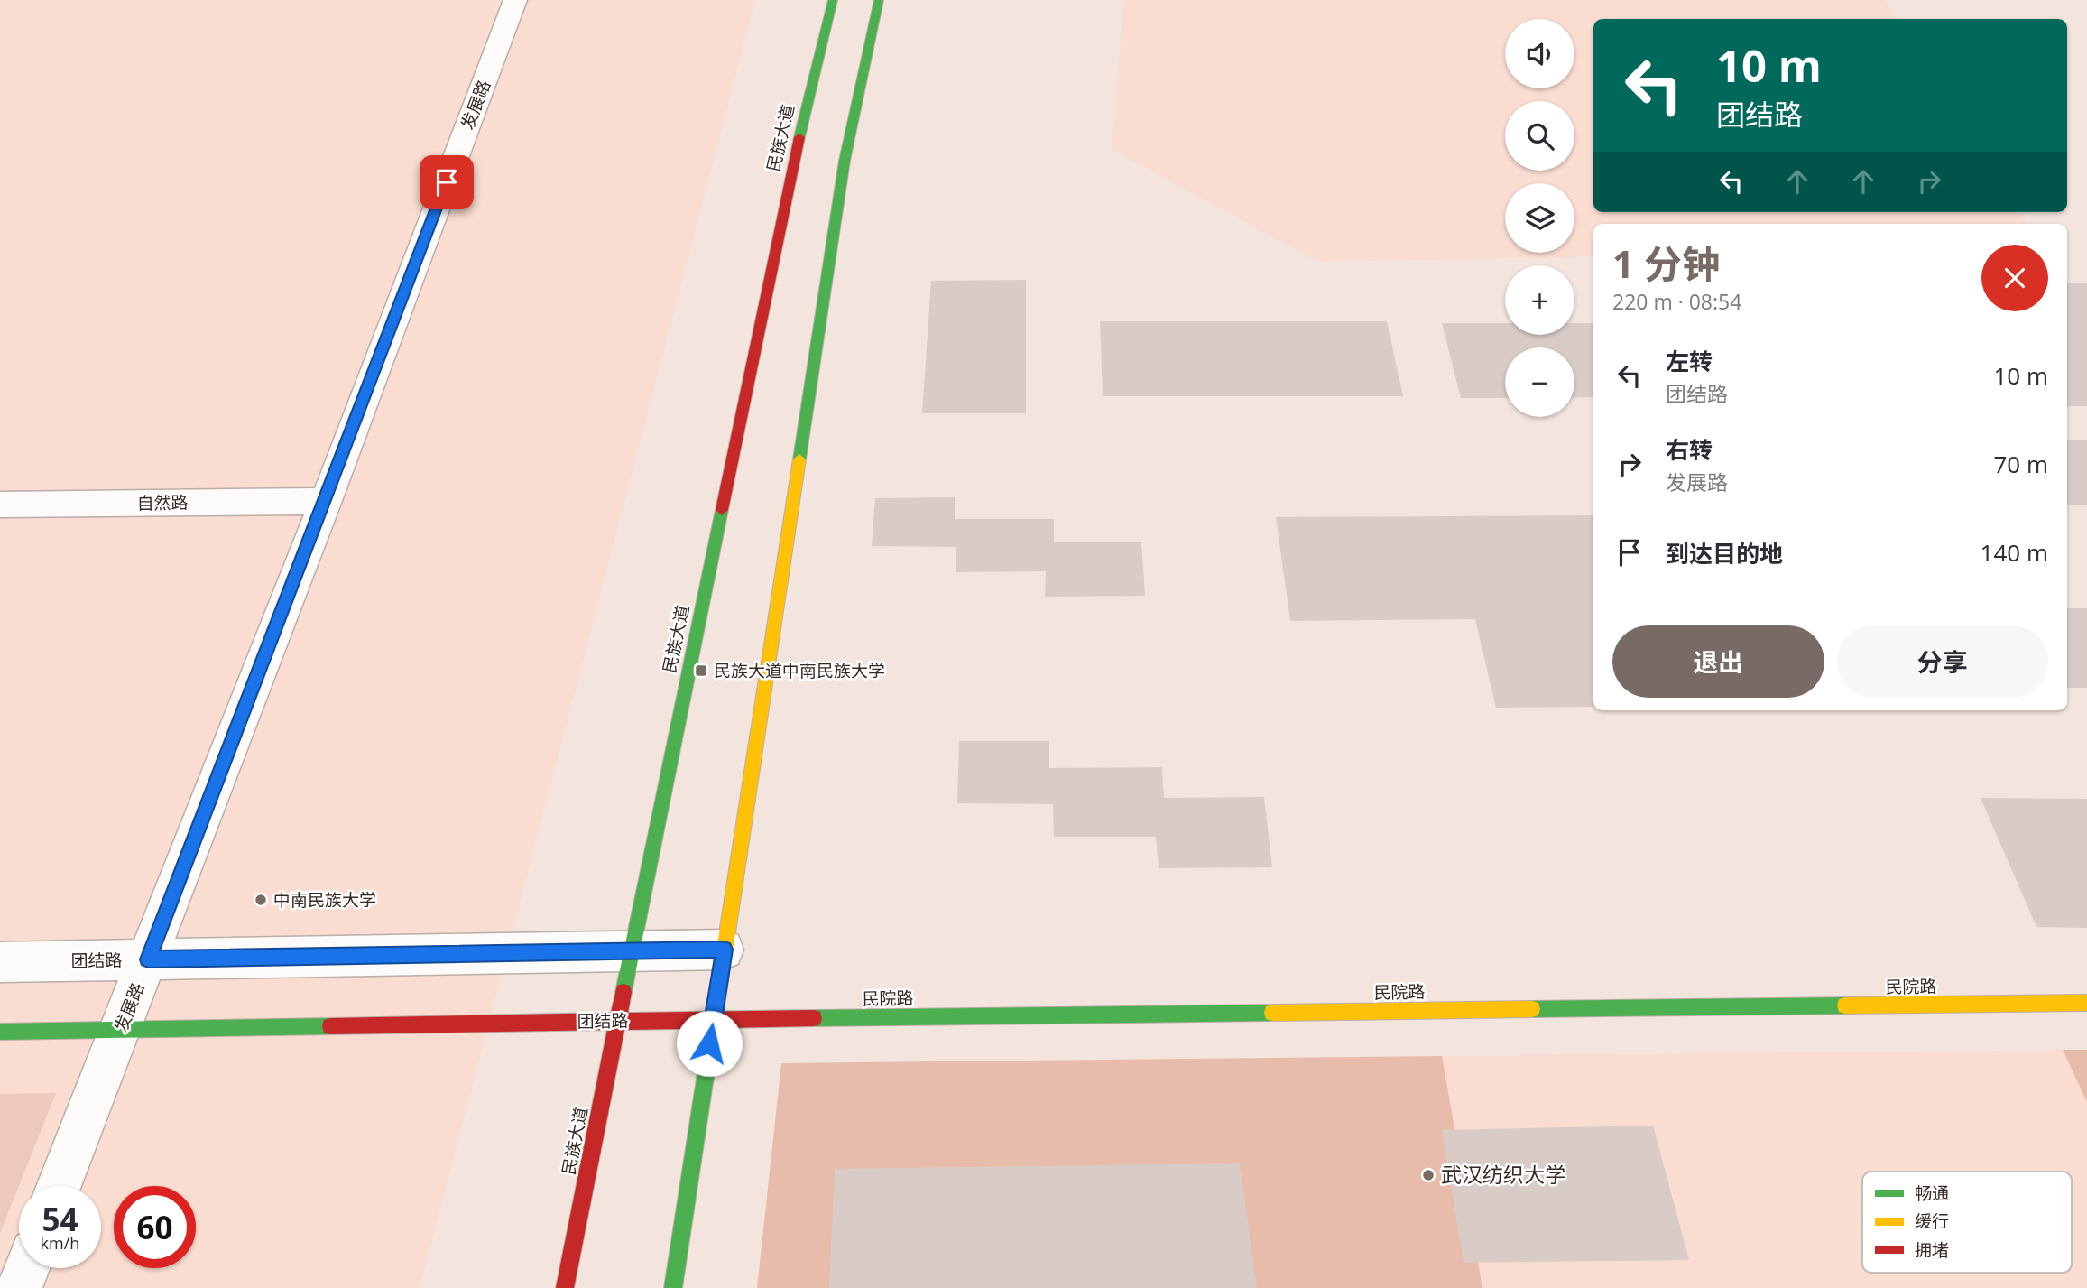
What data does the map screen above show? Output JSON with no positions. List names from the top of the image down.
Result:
{
  "streets": {
    "main road": ["民族大道", "团结路", "民院路"],
    "street": ["发展路", "自然路"]
  },
  "crossings": [
    ["发展路", "自然路"],
    ["发展路", "团结路"],
    ["民族大道", "团结路"],
    ["团结路", "民院路"]
  ],
  "places": {
    "transit": ["民族大道中南民族大学"],
    "other": ["中南民族大学", "武汉纺织大学"]
  },
  "legend": ["畅通", "缓行", "拥堵"],
  "page": {
    "map_buttons": ["+", "−"],
    "turn": ["10 m", "团结路"],
    "heading": ["1 分钟", "220 m · 08:54"],
    "list": [
      {
        "name": "左转",
        "note": "团结路",
        "value": "10 m"
      },
      {
        "name": "右转",
        "note": "发展路",
        "value": "70 m"
      },
      {
        "name": "到达目的地",
        "value": "140 m"
      }
    ],
    "buttons": ["退出", "分享"],
    "speed": "54 km/h",
    "limit": "60"
  }
}
